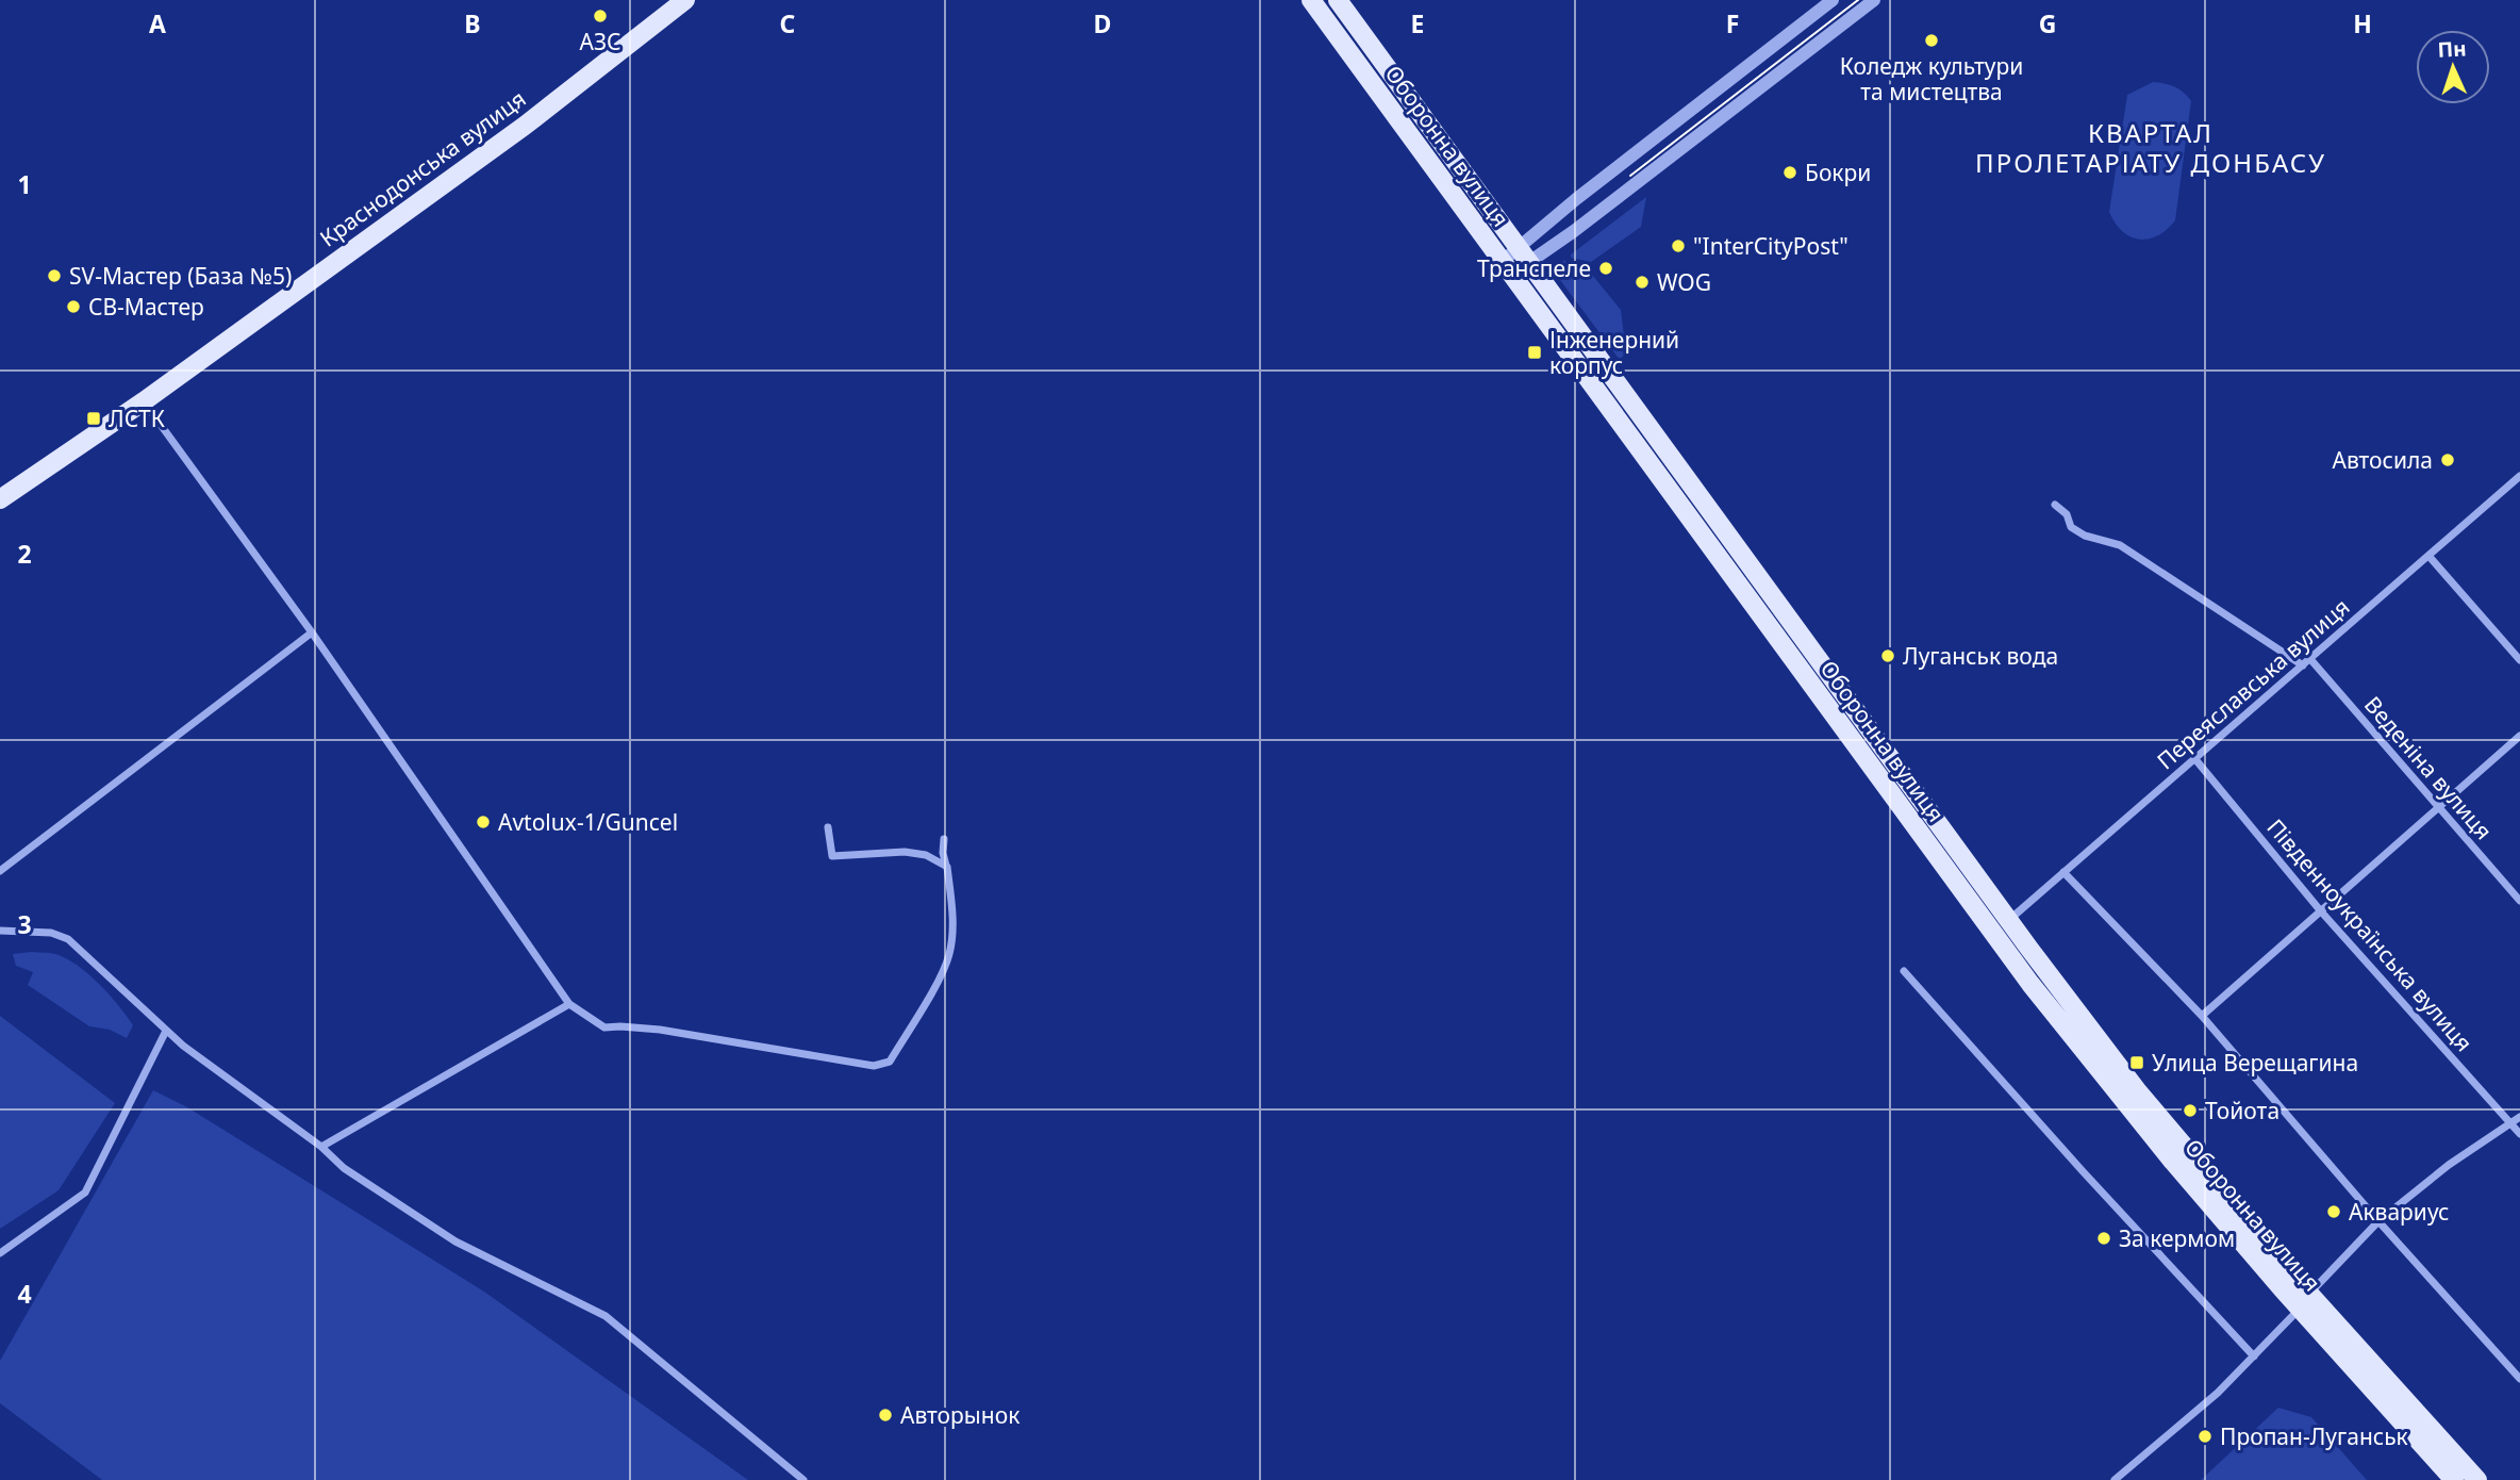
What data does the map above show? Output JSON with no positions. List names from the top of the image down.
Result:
{
  "streets": {
    "main road": ["Оборонна вулиця", "Краснодонська вулиця"],
    "street": ["Переяславська вулиця", "Веденіна вулиця", "Південноукраїнська вулиця"]
  },
  "crossings": [
    ["Оборонна вулиця", "Переяславська вулиця"],
    ["Переяславська вулиця", "Веденіна вулиця"],
    ["Переяславська вулиця", "Південноукраїнська вулиця"]
  ],
  "districts": ["КВАРТАЛ ПРОЛЕТАРІАТУ ДОНБАСУ"],
  "places": {
    "other": [
      "АЗС",
      "Коледж культури та мистецтва",
      "Бокри",
      "\"InterCityPost\"",
      "Транспеле",
      "SV-Мастер (База №5)",
      "WOG",
      "СВ-Мастер",
      "Автосила",
      "Луганськ вода",
      "Avtolux-1/Guncel",
      "Тойота",
      "Аквариус",
      "За кермом",
      "Авторынок",
      "Пропан-Луганськ"
    ],
    "transit": ["Інженерний корпус", "ЛСТК", "Улица Верещагина"]
  },
  "north": "top",
  "grid": {
    "columns": [
      "A",
      "B",
      "C",
      "D",
      "E",
      "F",
      "G",
      "H"
    ],
    "rows": [
      "1",
      "2",
      "3",
      "4"
    ]
  }
}
